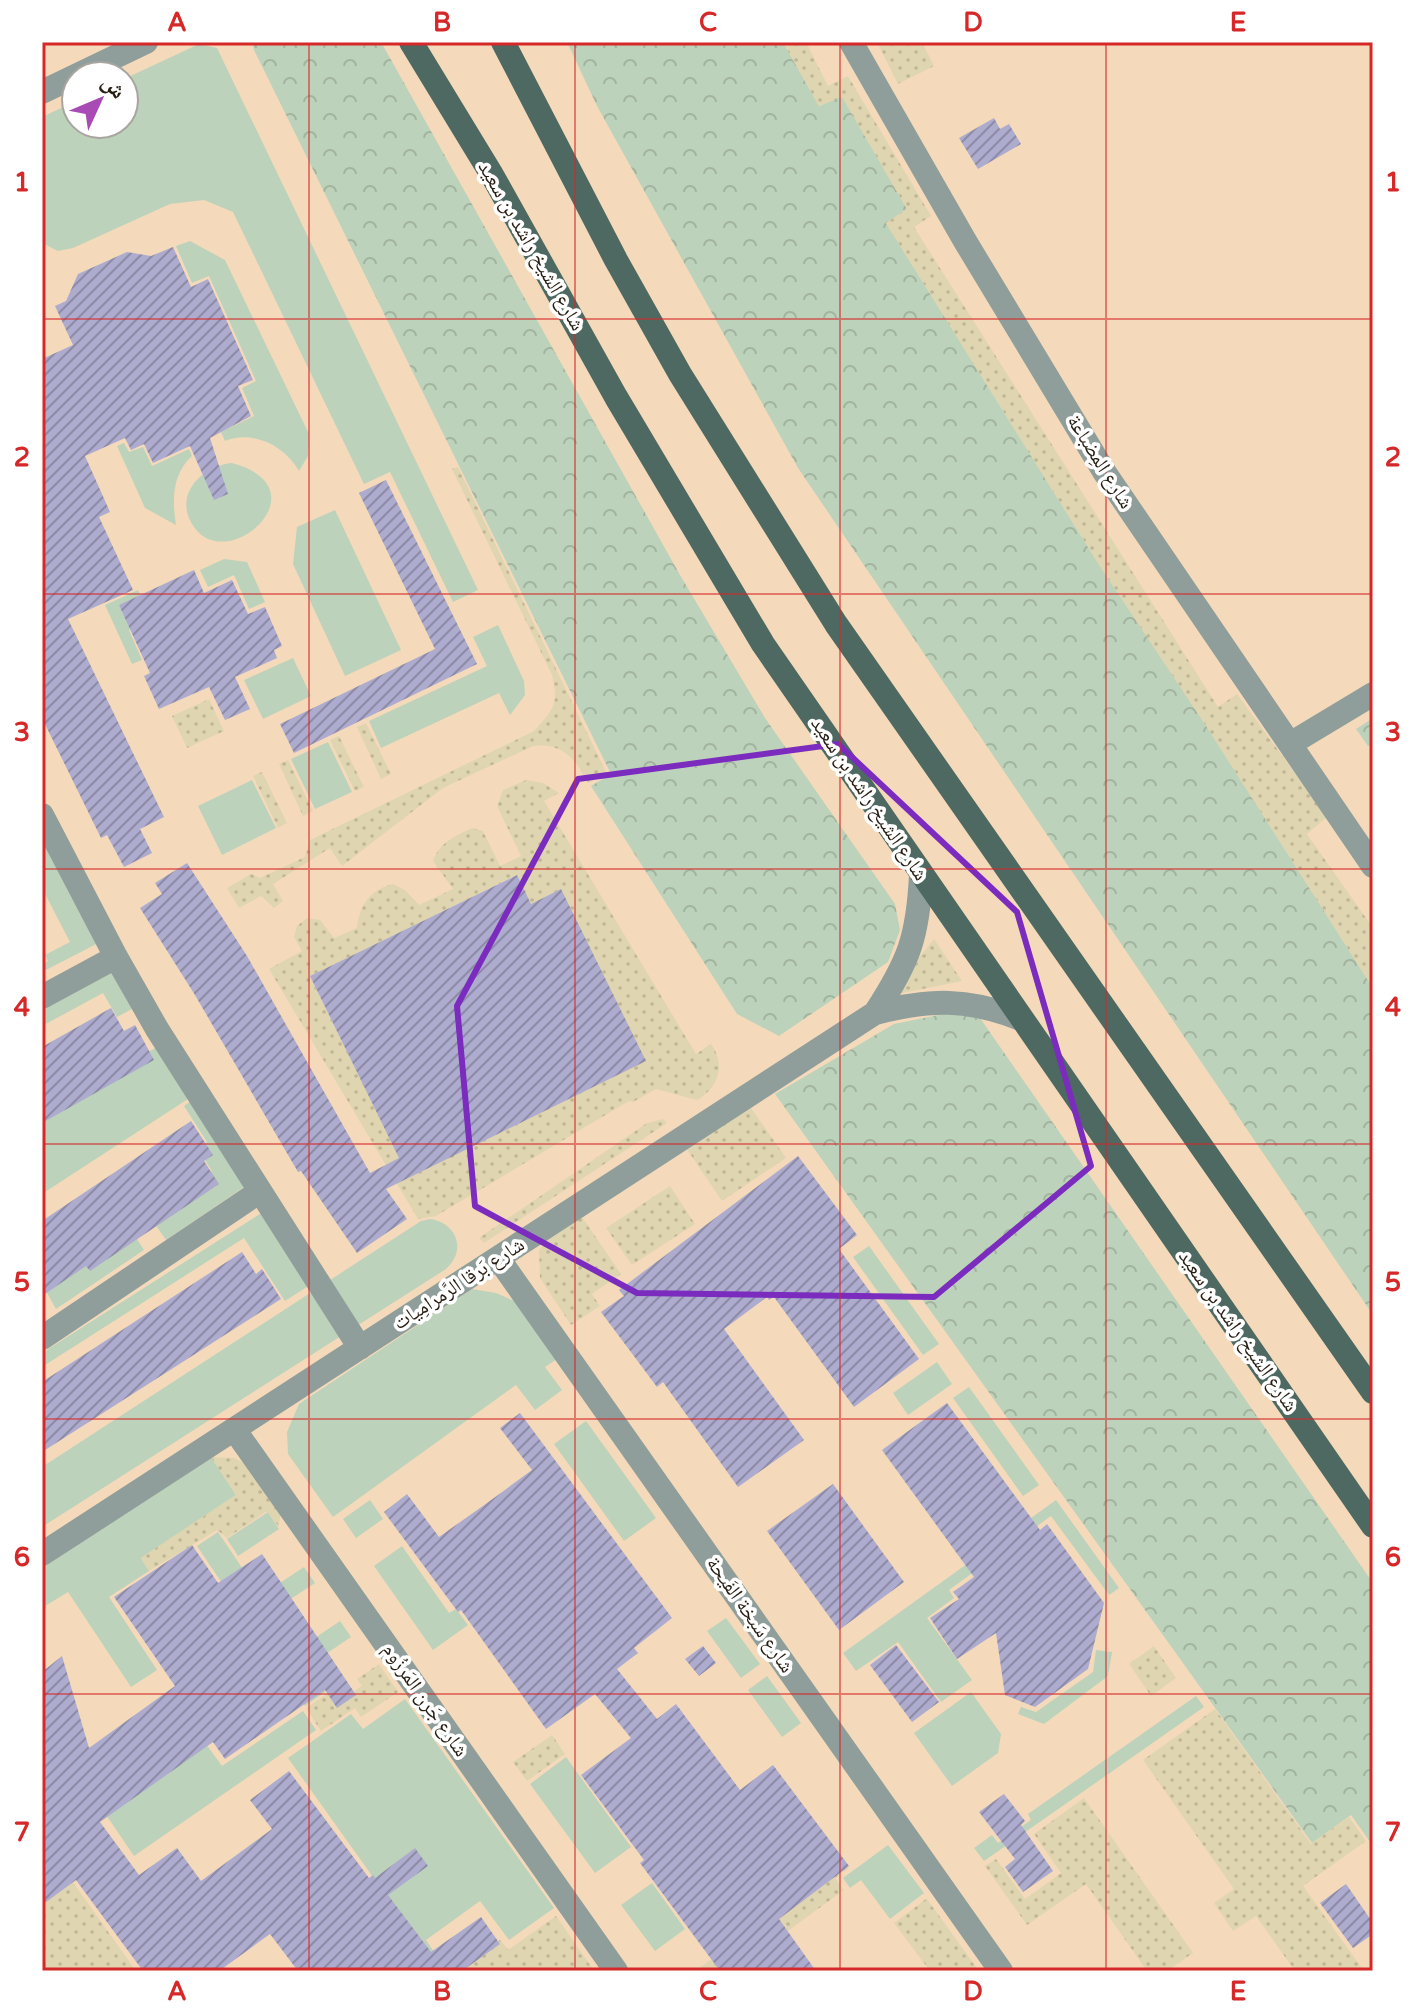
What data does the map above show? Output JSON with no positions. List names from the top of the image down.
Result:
{
  "streets": {
    "main road": ["شارع الشيخ راشد بن سعيد"],
    "street": [
      "شارع المِضباعة",
      "شارع بَرقا الرَّمرامِيات",
      "شارع سَبخة الفَيحة",
      "شارع جَرن المَرزُوم"
    ]
  },
  "crossings": [
    ["شارع الشيخ راشد بن سعيد", "شارع بَرقا الرَّمرامِيات"],
    ["شارع بَرقا الرَّمرامِيات", "شارع سَبخة الفَيحة"],
    ["شارع بَرقا الرَّمرامِيات", "شارع جَرن المَرزُوم"]
  ],
  "north": "top right",
  "grid": {
    "columns": [
      "A",
      "B",
      "C",
      "D",
      "E"
    ],
    "rows": [
      "1",
      "2",
      "3",
      "4",
      "5",
      "6",
      "7"
    ]
  }
}
